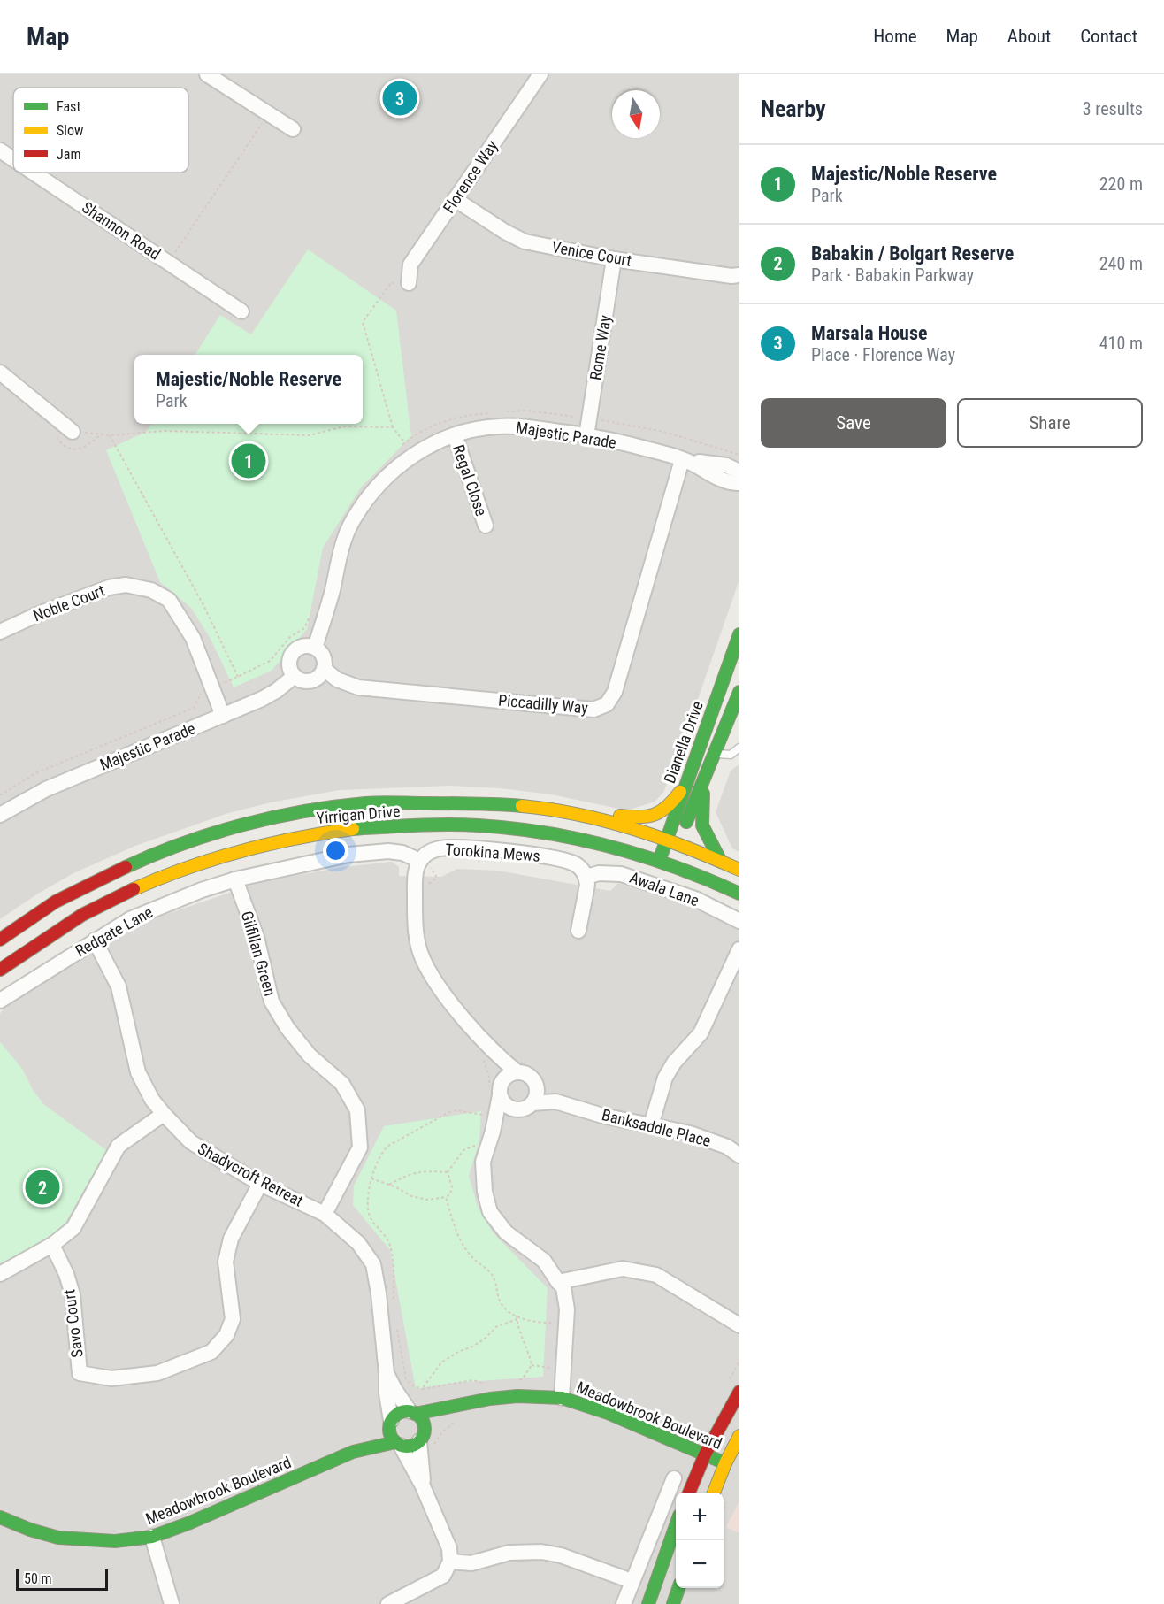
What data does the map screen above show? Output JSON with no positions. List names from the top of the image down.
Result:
{
  "streets": {
    "main road": ["Dianella Drive", "Yirrigan Drive", "Meadowbrook Boulevard"],
    "street": [
      "Florence Way",
      "Shannon Road",
      "Venice Court",
      "Rome Way",
      "Majestic Parade",
      "Regal Close",
      "Noble Court",
      "Piccadilly Way",
      "Torokina Mews",
      "Awala Lane",
      "Redgate Lane",
      "Gilfillan Green",
      "Banksaddle Place",
      "Shadycroft Retreat",
      "Savo Court"
    ]
  },
  "crossings": [
    ["Florence Way", "Venice Court"],
    ["Venice Court", "Rome Way"],
    ["Rome Way", "Majestic Parade"],
    ["Majestic Parade", "Regal Close"],
    ["Majestic Parade", "Noble Court"],
    ["Majestic Parade", "Piccadilly Way"],
    ["Dianella Drive", "Yirrigan Drive"],
    ["Torokina Mews", "Awala Lane"],
    ["Torokina Mews", "Redgate Lane"],
    ["Redgate Lane", "Gilfillan Green"],
    ["Redgate Lane", "Shadycroft Retreat"],
    ["Gilfillan Green", "Shadycroft Retreat"],
    ["Shadycroft Retreat", "Savo Court"],
    ["Shadycroft Retreat", "Meadowbrook Boulevard"]
  ],
  "legend": ["Fast", "Slow", "Jam"],
  "scale_bar": "50 m",
  "north": "bottom",
  "page": {
    "header": "Map",
    "nav": [
      "Home",
      "Map",
      "About",
      "Contact"
    ],
    "heading": ["Nearby", "3 results"],
    "pins": ["3", "1", "2"],
    "list": [
      {
        "mark": "1",
        "name": "Majestic/Noble Reserve",
        "note": "Park",
        "value": "220 m"
      },
      {
        "mark": "2",
        "name": "Babakin / Bolgart Reserve",
        "note": "Park · Babakin Parkway",
        "value": "240 m"
      },
      {
        "mark": "3",
        "name": "Marsala House",
        "note": "Place · Florence Way",
        "value": "410 m"
      }
    ],
    "popup": ["Majestic/Noble Reserve", "Park"],
    "buttons": ["Save", "Share"],
    "map_buttons": ["+", "−"],
    "scale": "50 m"
  }
}
